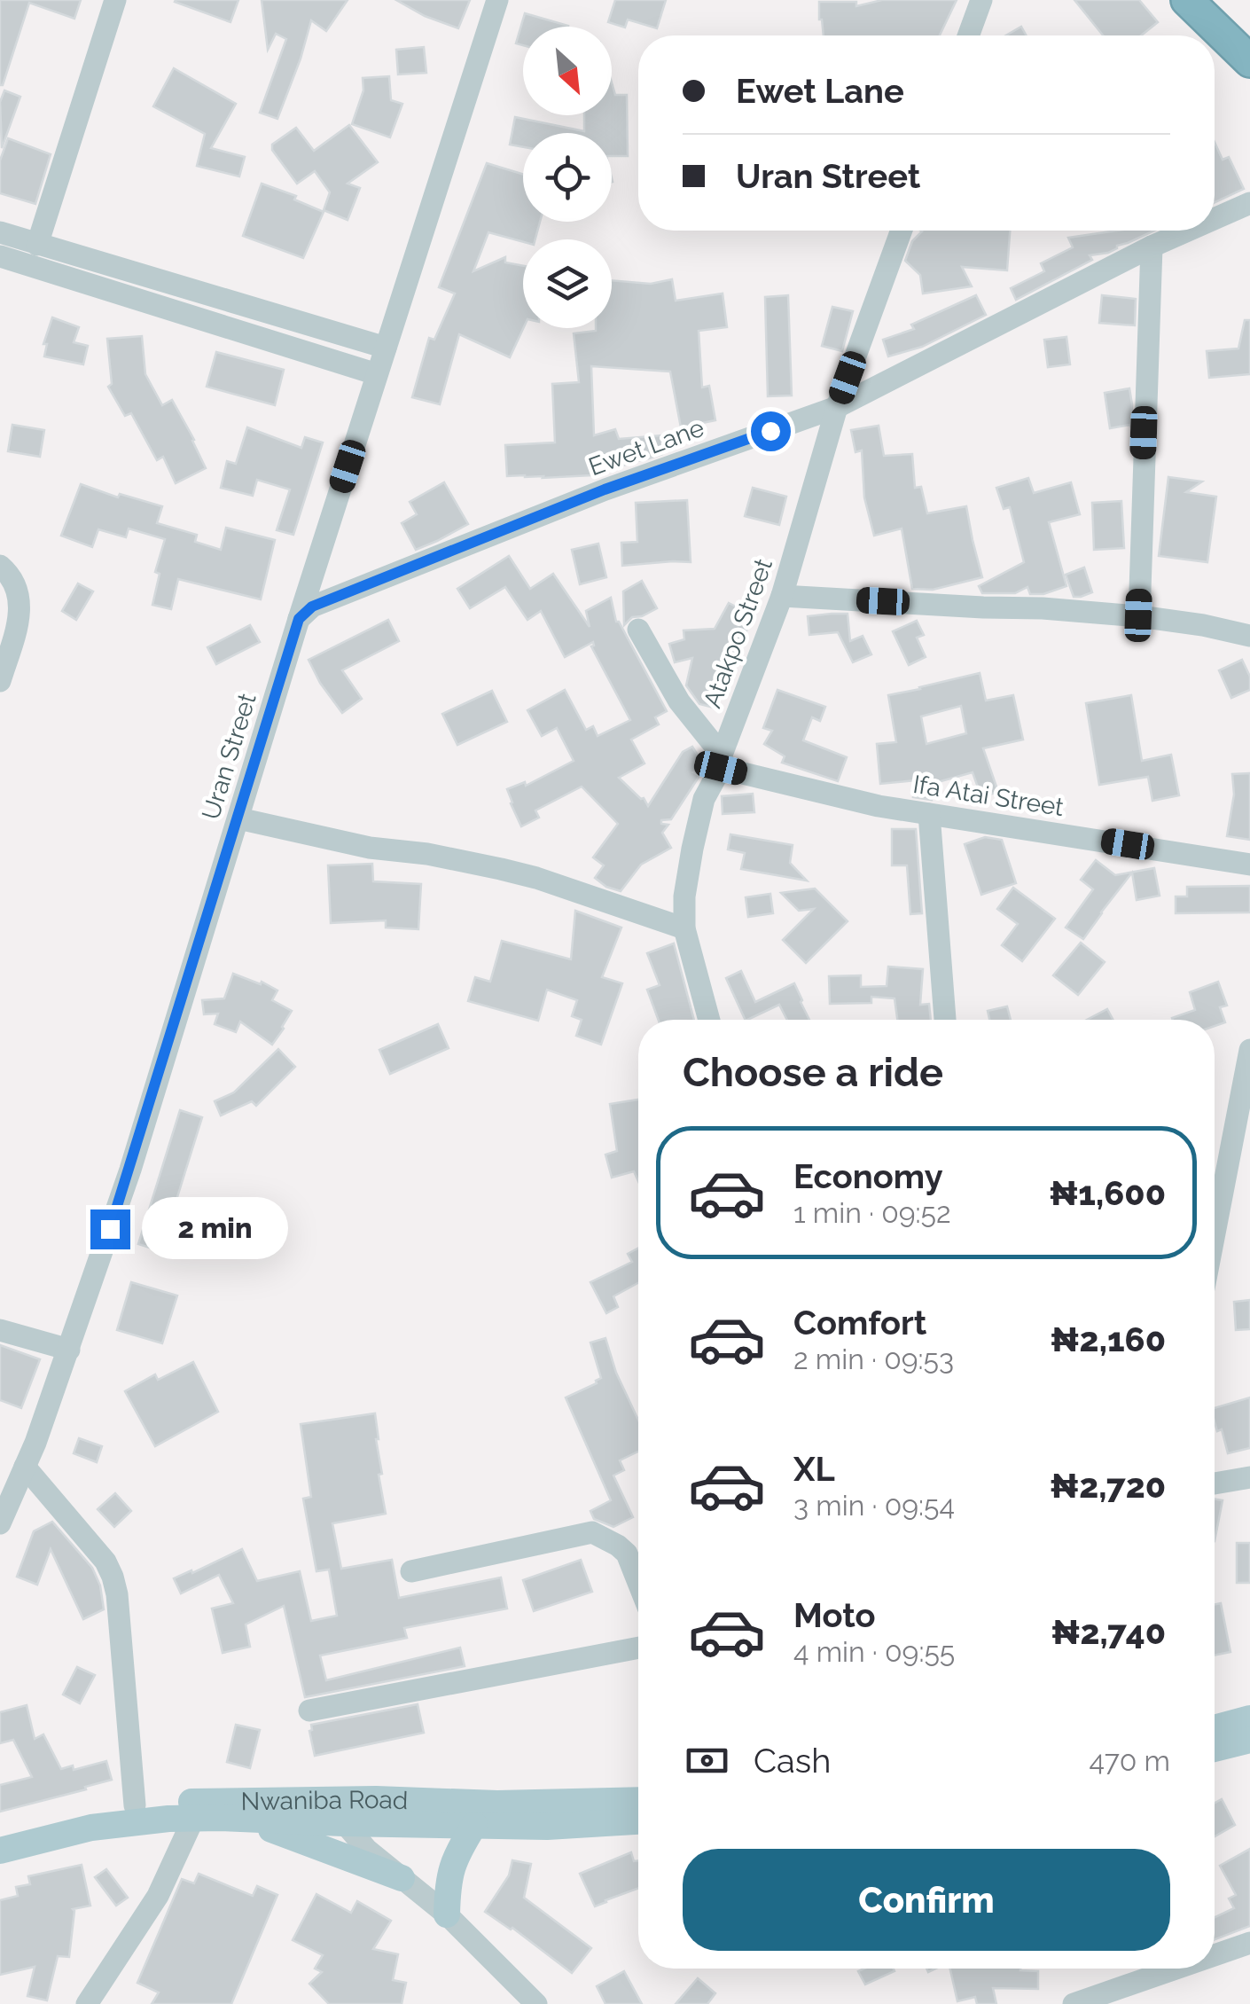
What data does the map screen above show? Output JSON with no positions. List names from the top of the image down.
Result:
{
  "streets": {
    "main road": ["Nwaniba Road"],
    "street": [
      "Ewet Lane",
      "Atakpo Street",
      "Uran Street",
      "Ifa Atai Street"
    ]
  },
  "crossings": [
    ["Ewet Lane", "Atakpo Street"],
    ["Ewet Lane", "Uran Street"],
    ["Atakpo Street", "Ifa Atai Street"]
  ],
  "north": "bottom right",
  "page": {
    "banner": ["Ewet Lane", "Uran Street"],
    "heading": "Choose a ride",
    "list": [
      {
        "name": "Economy",
        "note": "1 min · 09:52",
        "value": "₦1,600"
      },
      {
        "name": "Comfort",
        "note": "2 min · 09:53",
        "value": "₦2,160"
      },
      {
        "name": "XL",
        "note": "3 min · 09:54",
        "value": "₦2,720"
      },
      {
        "name": "Moto",
        "note": "4 min · 09:55",
        "value": "₦2,740"
      }
    ],
    "bubble": "2 min",
    "pay": ["Cash", "470 m"],
    "buttons": "Confirm"
  }
}
